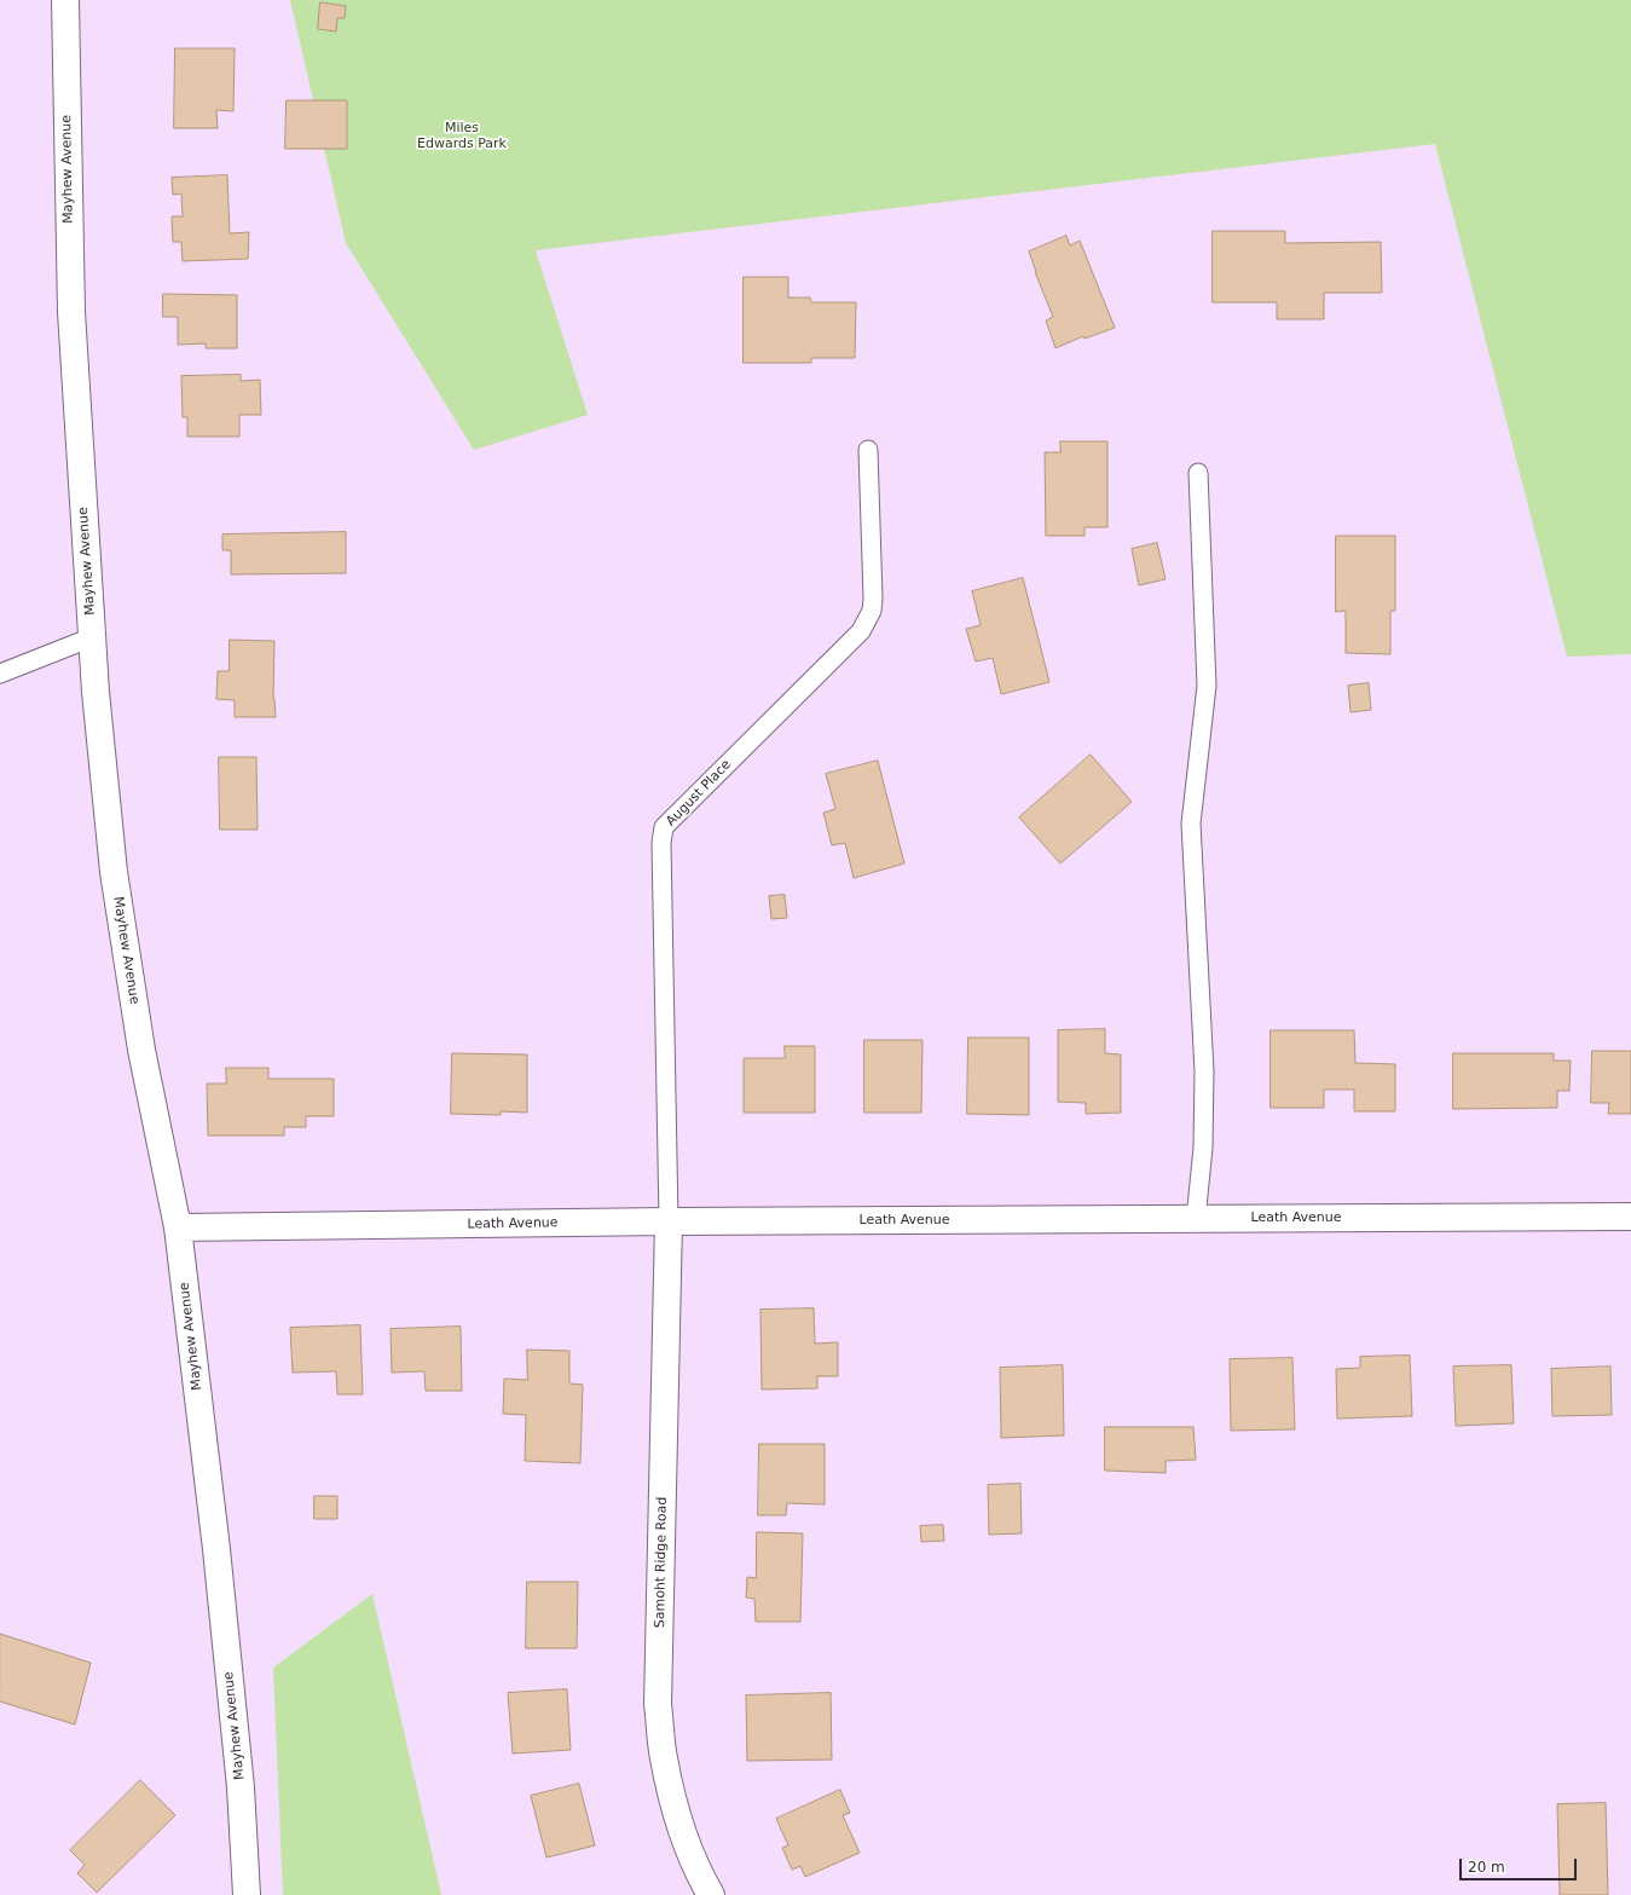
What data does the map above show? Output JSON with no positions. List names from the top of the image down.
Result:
{
  "streets": {
    "street": ["Mayhew Avenue", "Leath Avenue", "Samoht Ridge Road"],
    "lane": ["August Place"]
  },
  "crossings": [
    ["Mayhew Avenue", "Leath Avenue"],
    ["August Place", "Leath Avenue"],
    ["August Place", "Samoht Ridge Road"],
    ["Leath Avenue", "Samoht Ridge Road"]
  ],
  "parks": ["Miles Edwards Park"],
  "scale_bar": "20 m"
}
